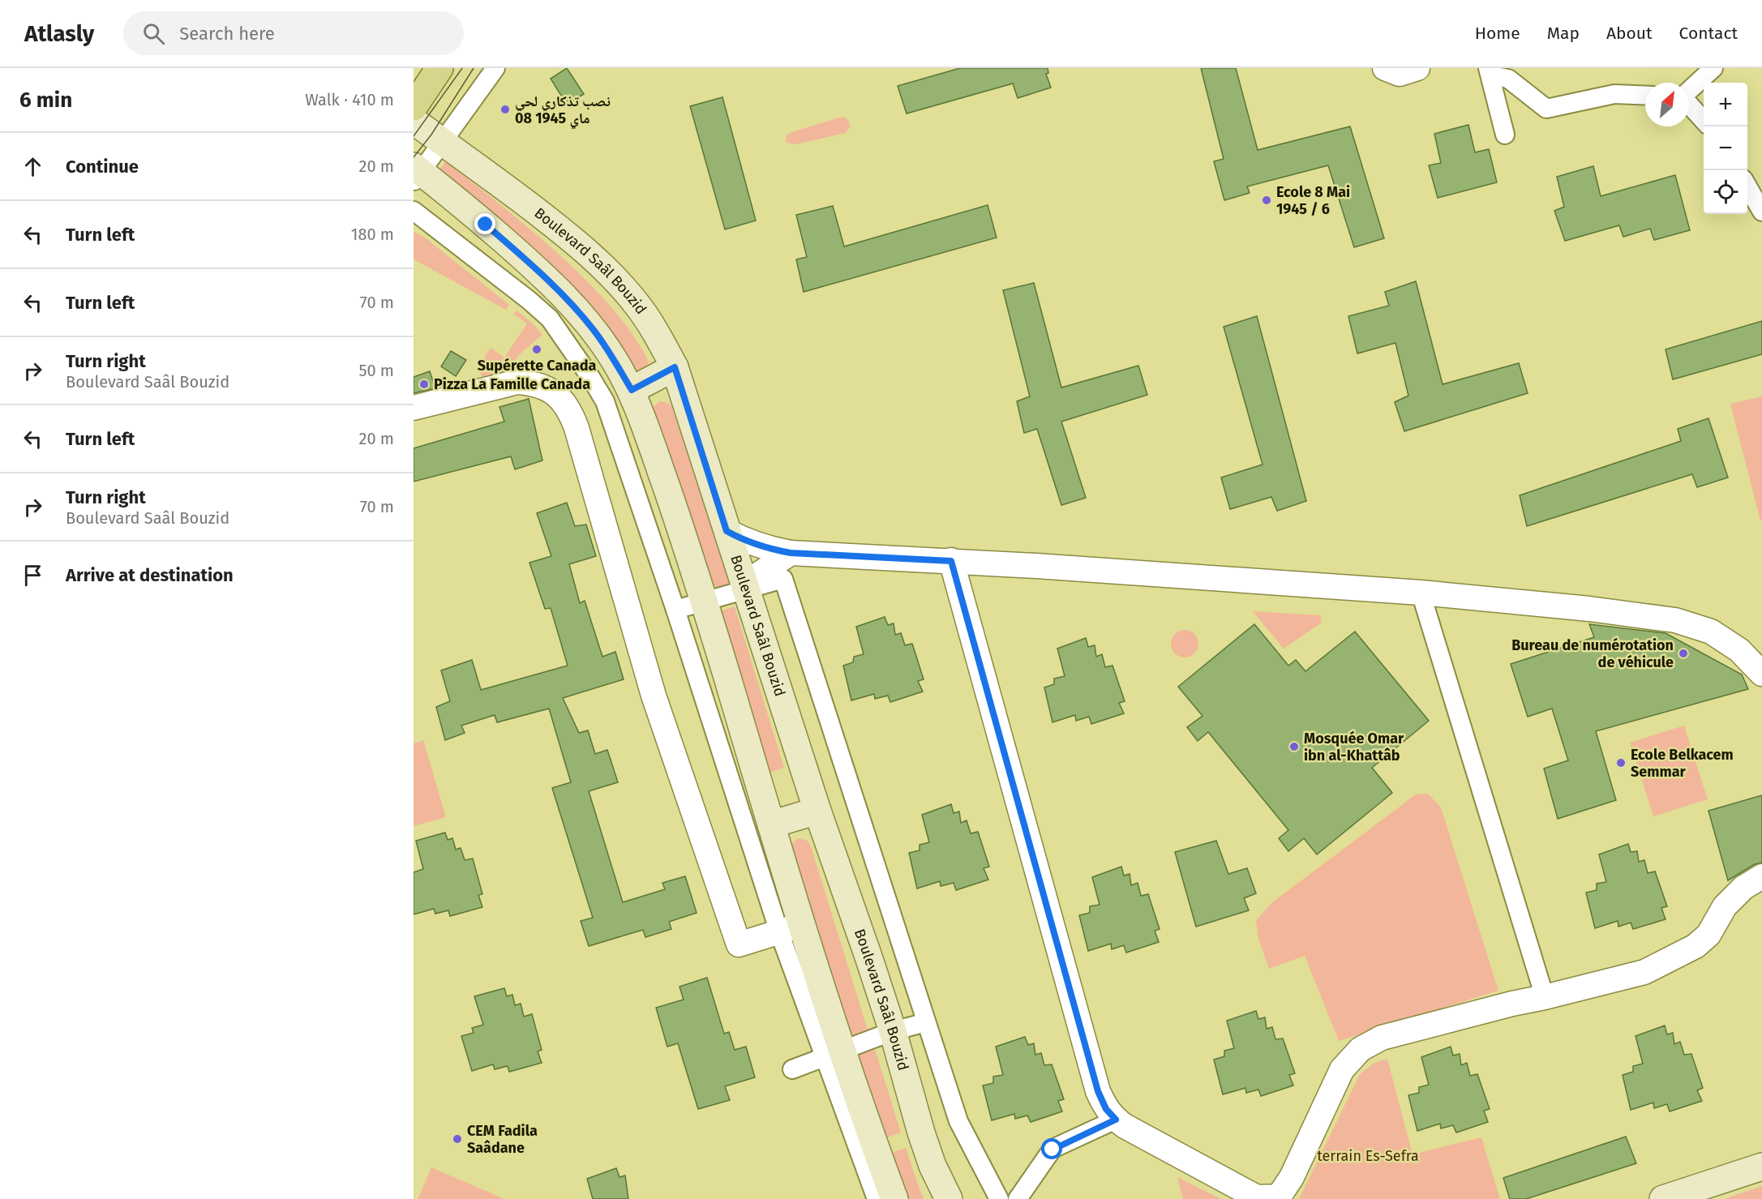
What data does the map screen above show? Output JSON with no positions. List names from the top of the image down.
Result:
{
  "streets": {
    "main road": ["Boulevard Saâl Bouzid"]
  },
  "parks": ["terrain Es-Sefra"],
  "places": [
    "نصب تذكاري لحي 08 ماي 1945",
    "Ecole 8 Mai 1945 / 6",
    "Supérette Canada",
    "Pizza La Famille Canada",
    "Bureau de numérotation de véhicule",
    "Mosquée Omar ibn al-Khattâb",
    "Ecole Belkacem Semmar",
    "CEM Fadila Saâdane"
  ],
  "north": "top right",
  "page": {
    "header": "Atlasly",
    "search": "Search here",
    "nav": [
      "Home",
      "Map",
      "About",
      "Contact"
    ],
    "heading": ["6 min", "Walk · 410 m"],
    "map_buttons": ["+", "−"],
    "list": [
      ["Continue", "20 m"],
      ["Turn left", "180 m"],
      ["Turn left", "70 m"],
      ["Turn right", "Boulevard Saâl Bouzid", "50 m"],
      ["Turn left", "20 m"],
      ["Turn right", "Boulevard Saâl Bouzid", "70 m"],
      "Arrive at destination"
    ]
  }
}
